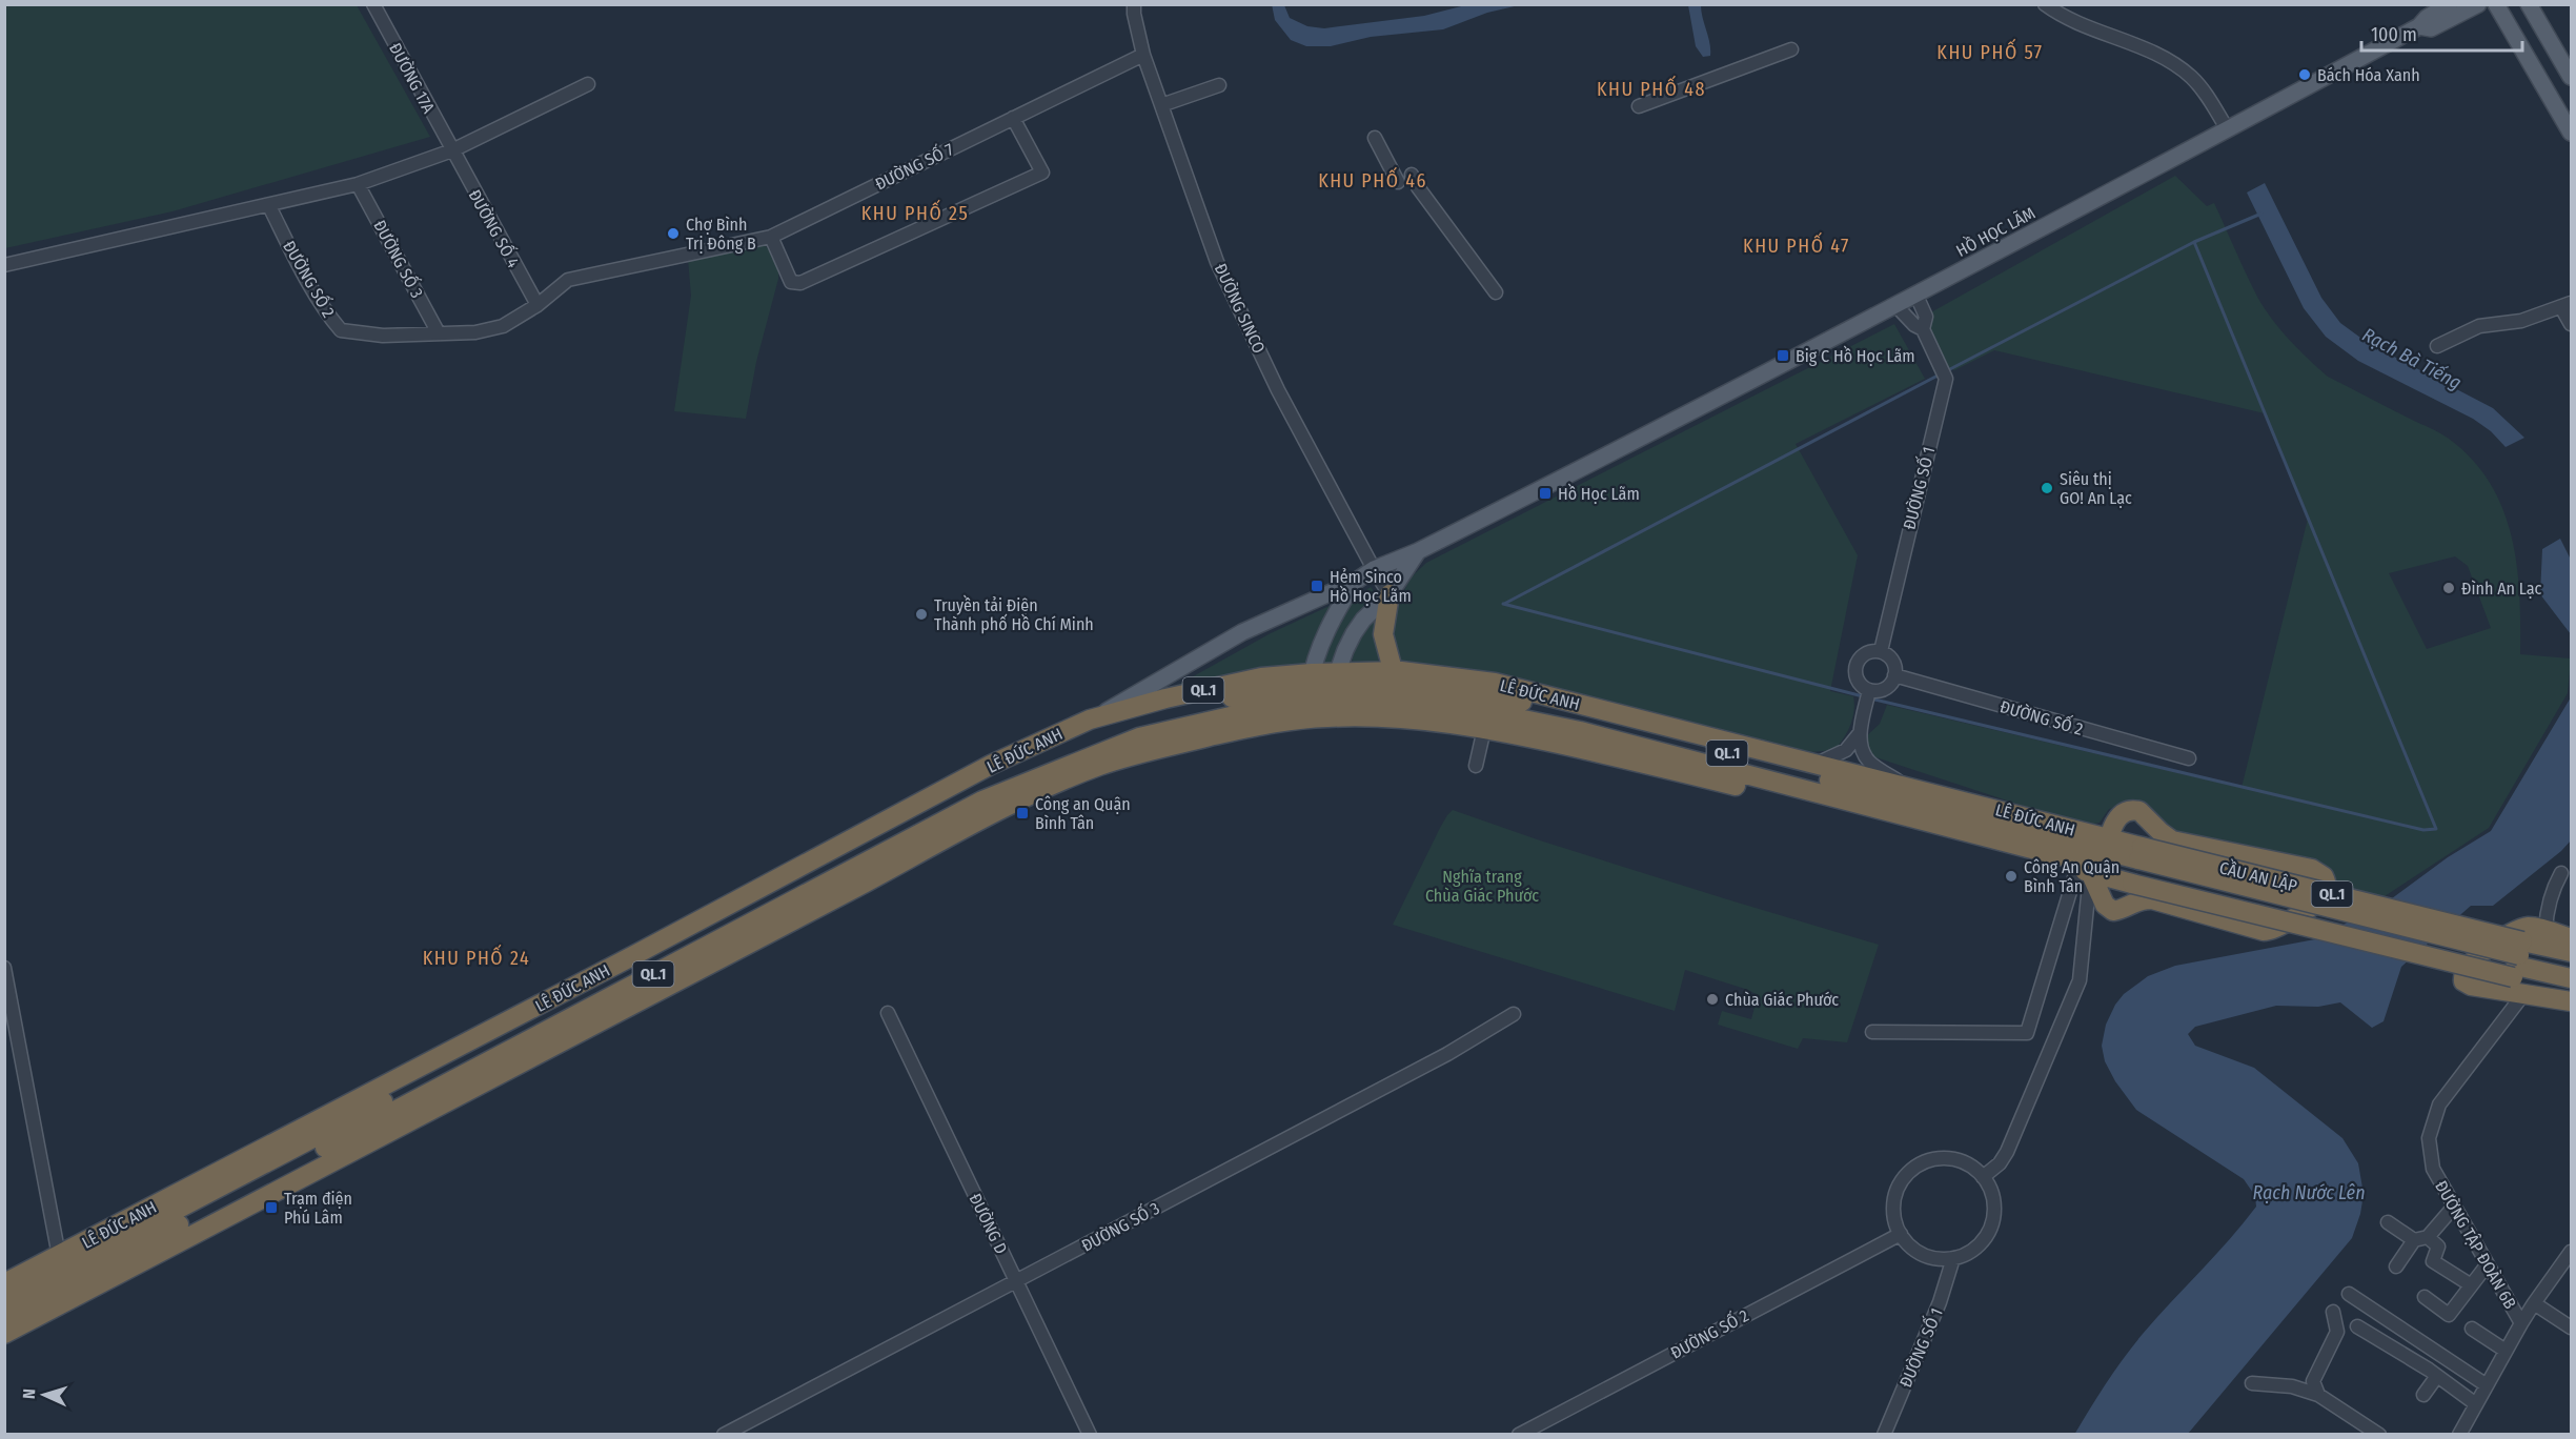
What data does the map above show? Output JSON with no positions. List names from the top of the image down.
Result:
{
  "streets": {
    "highway": ["QL.1", "LÊ ĐỨC ANH", "CẦU AN LẬP"],
    "main road": ["HỒ HỌC LÃM"],
    "street": [
      "ĐƯỜNG 17A",
      "ĐƯỜNG SỐ 7",
      "ĐƯỜNG SỐ 4",
      "ĐƯỜNG SỐ 3",
      "ĐƯỜNG SỐ 2",
      "ĐƯỜNG SINCO",
      "ĐƯỜNG SỐ 1",
      "ĐƯỜNG D",
      "ĐƯỜNG TẬP ĐOÀN 6B"
    ]
  },
  "crossings": [
    ["ĐƯỜNG 17A", "ĐƯỜNG SỐ 4"],
    ["ĐƯỜNG SỐ 7", "ĐƯỜNG SỐ 4"],
    ["ĐƯỜNG SỐ 7", "ĐƯỜNG SỐ 3"],
    ["ĐƯỜNG SỐ 7", "ĐƯỜNG SỐ 2"],
    ["ĐƯỜNG SỐ 7", "ĐƯỜNG SINCO"],
    ["HỒ HỌC LÃM", "ĐƯỜNG SINCO"],
    ["HỒ HỌC LÃM", "ĐƯỜNG SỐ 1"],
    ["HỒ HỌC LÃM", "LÊ ĐỨC ANH"],
    ["ĐƯỜNG SỐ 3", "ĐƯỜNG SỐ 2"],
    ["ĐƯỜNG SỐ 3", "ĐƯỜNG D"],
    ["ĐƯỜNG SỐ 2", "ĐƯỜNG SỐ 1"],
    ["QL.1", "CẦU AN LẬP"],
    ["QL.1", "ĐƯỜNG TẬP ĐOÀN 6B"],
    ["LÊ ĐỨC ANH", "CẦU AN LẬP"],
    ["CẦU AN LẬP", "ĐƯỜNG TẬP ĐOÀN 6B"]
  ],
  "districts": [
    "KHU PHỐ 57",
    "KHU PHỐ 48",
    "KHU PHỐ 46",
    "KHU PHỐ 25",
    "KHU PHỐ 47",
    "KHU PHỐ 24"
  ],
  "water": ["Rạch Bà Tiếng", "Rạch Nước Lên"],
  "parks": ["Nghĩa trang Chùa Giác Phước"],
  "places": {
    "other": [
      "Bách Hóa Xanh",
      "Chợ Bình Trị Đông B",
      "Siêu thị GO! An Lạc",
      "Đình An Lạc",
      "Truyền tải Điện Thành phố Hồ Chí Minh",
      "Công An Quận Bình Tân",
      "Chùa Giác Phước"
    ],
    "transit": [
      "Big C Hồ Học Lãm",
      "Hồ Học Lãm",
      "Hẻm Sinco Hồ Học Lãm",
      "Công an Quận Bình Tân",
      "Trạm điện Phú Lâm"
    ]
  },
  "scale_bar": "100 m",
  "north": "left"
}
